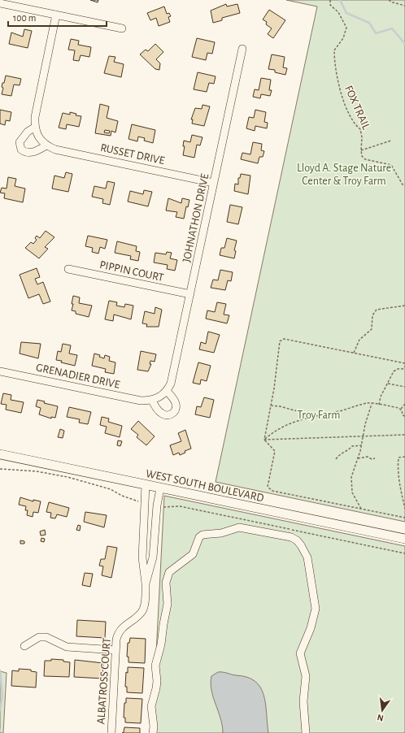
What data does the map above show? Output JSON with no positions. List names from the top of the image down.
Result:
{
  "streets": {
    "main road": ["WEST SOUTH BOULEVARD"],
    "street": [
      "RUSSET DRIVE",
      "JOHNATHON DRIVE",
      "PIPPIN COURT",
      "GRENADIER DRIVE",
      "ALBATROSS COURT"
    ],
    "path": ["FOX TRAIL"]
  },
  "crossings": [
    ["RUSSET DRIVE", "JOHNATHON DRIVE"],
    ["JOHNATHON DRIVE", "PIPPIN COURT"],
    ["JOHNATHON DRIVE", "GRENADIER DRIVE"],
    ["WEST SOUTH BOULEVARD", "ALBATROSS COURT"]
  ],
  "parks": ["Lloyd A. Stage Nature Center & Troy Farm", "Troy Farm"],
  "scale_bar": "100 m",
  "north": "bottom"
}
